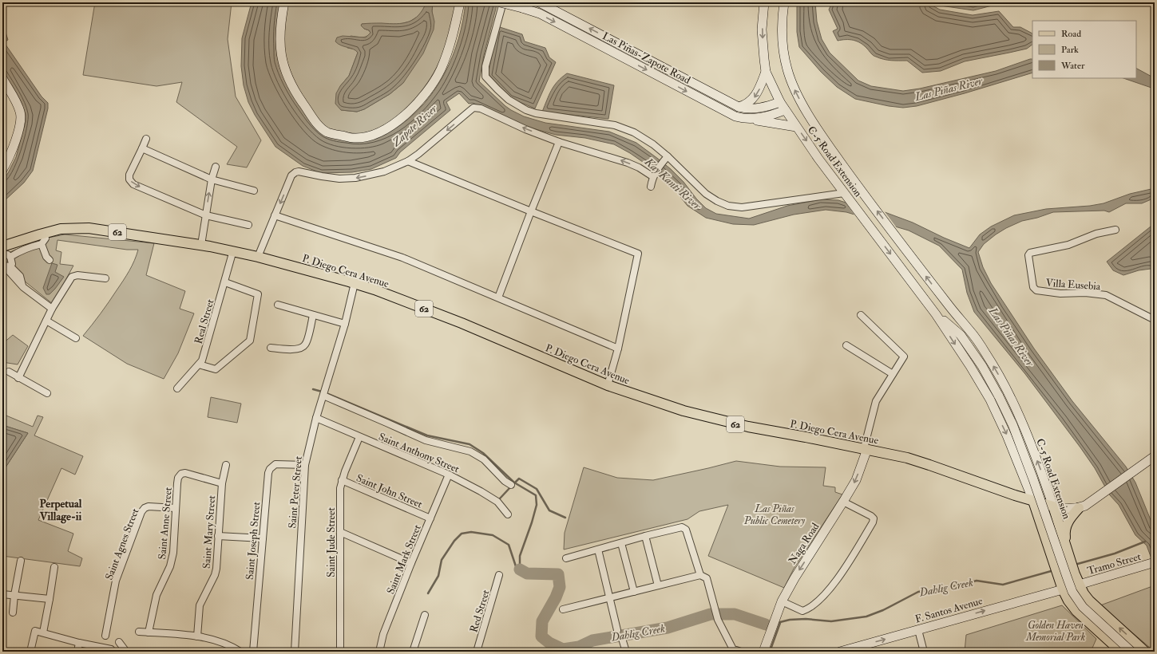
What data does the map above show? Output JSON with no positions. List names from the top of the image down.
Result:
{
  "streets": {
    "main road": [
      "Las Piñas-Zapote Road",
      "C-5 Road Extension",
      "62",
      "P. Diego Cera Avenue",
      "Naga Road",
      "Tramo Street",
      "F. Santos Avenue"
    ],
    "street": [
      "Villa Eusebia",
      "Real Street",
      "Saint Anthony Street",
      "Saint John Street",
      "Saint Peter Street",
      "Saint Anne Street",
      "Saint Mary Street",
      "Saint Joseph Street",
      "Saint Jude Street",
      "Saint Agnes Street",
      "Saint Mark Street",
      "Red Street"
    ]
  },
  "crossings": [
    ["Las Piñas-Zapote Road", "C-5 Road Extension"],
    ["C-5 Road Extension", "P. Diego Cera Avenue"],
    ["C-5 Road Extension", "Tramo Street"],
    ["C-5 Road Extension", "F. Santos Avenue"],
    ["P. Diego Cera Avenue", "Real Street"],
    ["P. Diego Cera Avenue", "Saint Peter Street"],
    ["P. Diego Cera Avenue", "Naga Road"],
    ["Saint Anthony Street", "Saint Peter Street"],
    ["Saint Anthony Street", "Saint Jude Street"],
    ["Saint Anthony Street", "Saint Mark Street"],
    ["Saint John Street", "Saint Jude Street"],
    ["Saint John Street", "Saint Mark Street"],
    ["Saint Peter Street", "Saint Joseph Street"],
    ["Saint Anne Street", "Saint Mary Street"],
    ["Saint Anne Street", "Saint Agnes Street"],
    ["Tramo Street", "F. Santos Avenue"]
  ],
  "one_way": ["Naga Road", "F. Santos Avenue"],
  "districts": ["Perpetual Village-ii"],
  "water": [
    "Las Piñas River",
    "Zapote River",
    "Kay Kanti River",
    "Dahlig Creek"
  ],
  "parks": ["Las Piñas Public Cemetery", "Golden Haven Memorial Park"],
  "legend": ["Road", "Park", "Water"]
}
